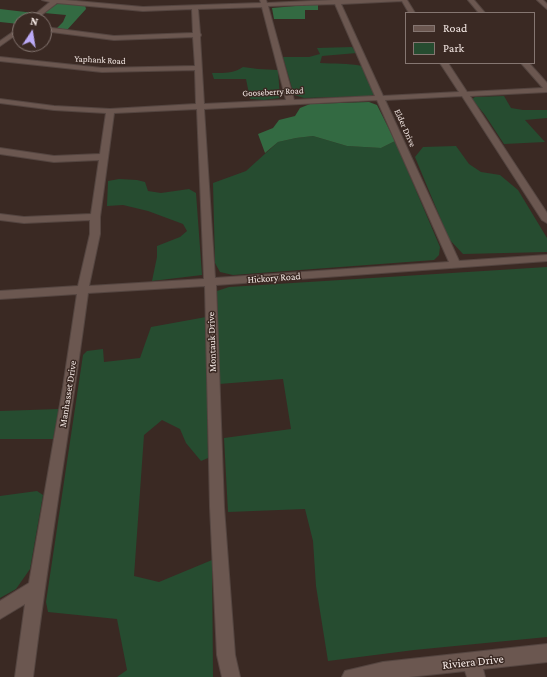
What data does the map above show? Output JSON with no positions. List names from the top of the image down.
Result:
{
  "streets": {
    "street": [
      "Yaphank Road",
      "Gooseberry Road",
      "Elder Drive",
      "Hickory Road",
      "Montauk Drive",
      "Manhasset Drive",
      "Riviera Drive"
    ]
  },
  "crossings": [
    ["Yaphank Road", "Montauk Drive"],
    ["Gooseberry Road", "Elder Drive"],
    ["Gooseberry Road", "Montauk Drive"],
    ["Gooseberry Road", "Manhasset Drive"],
    ["Elder Drive", "Hickory Road"],
    ["Hickory Road", "Montauk Drive"],
    ["Hickory Road", "Manhasset Drive"]
  ],
  "legend": ["Road", "Park"],
  "north": "top"
}
